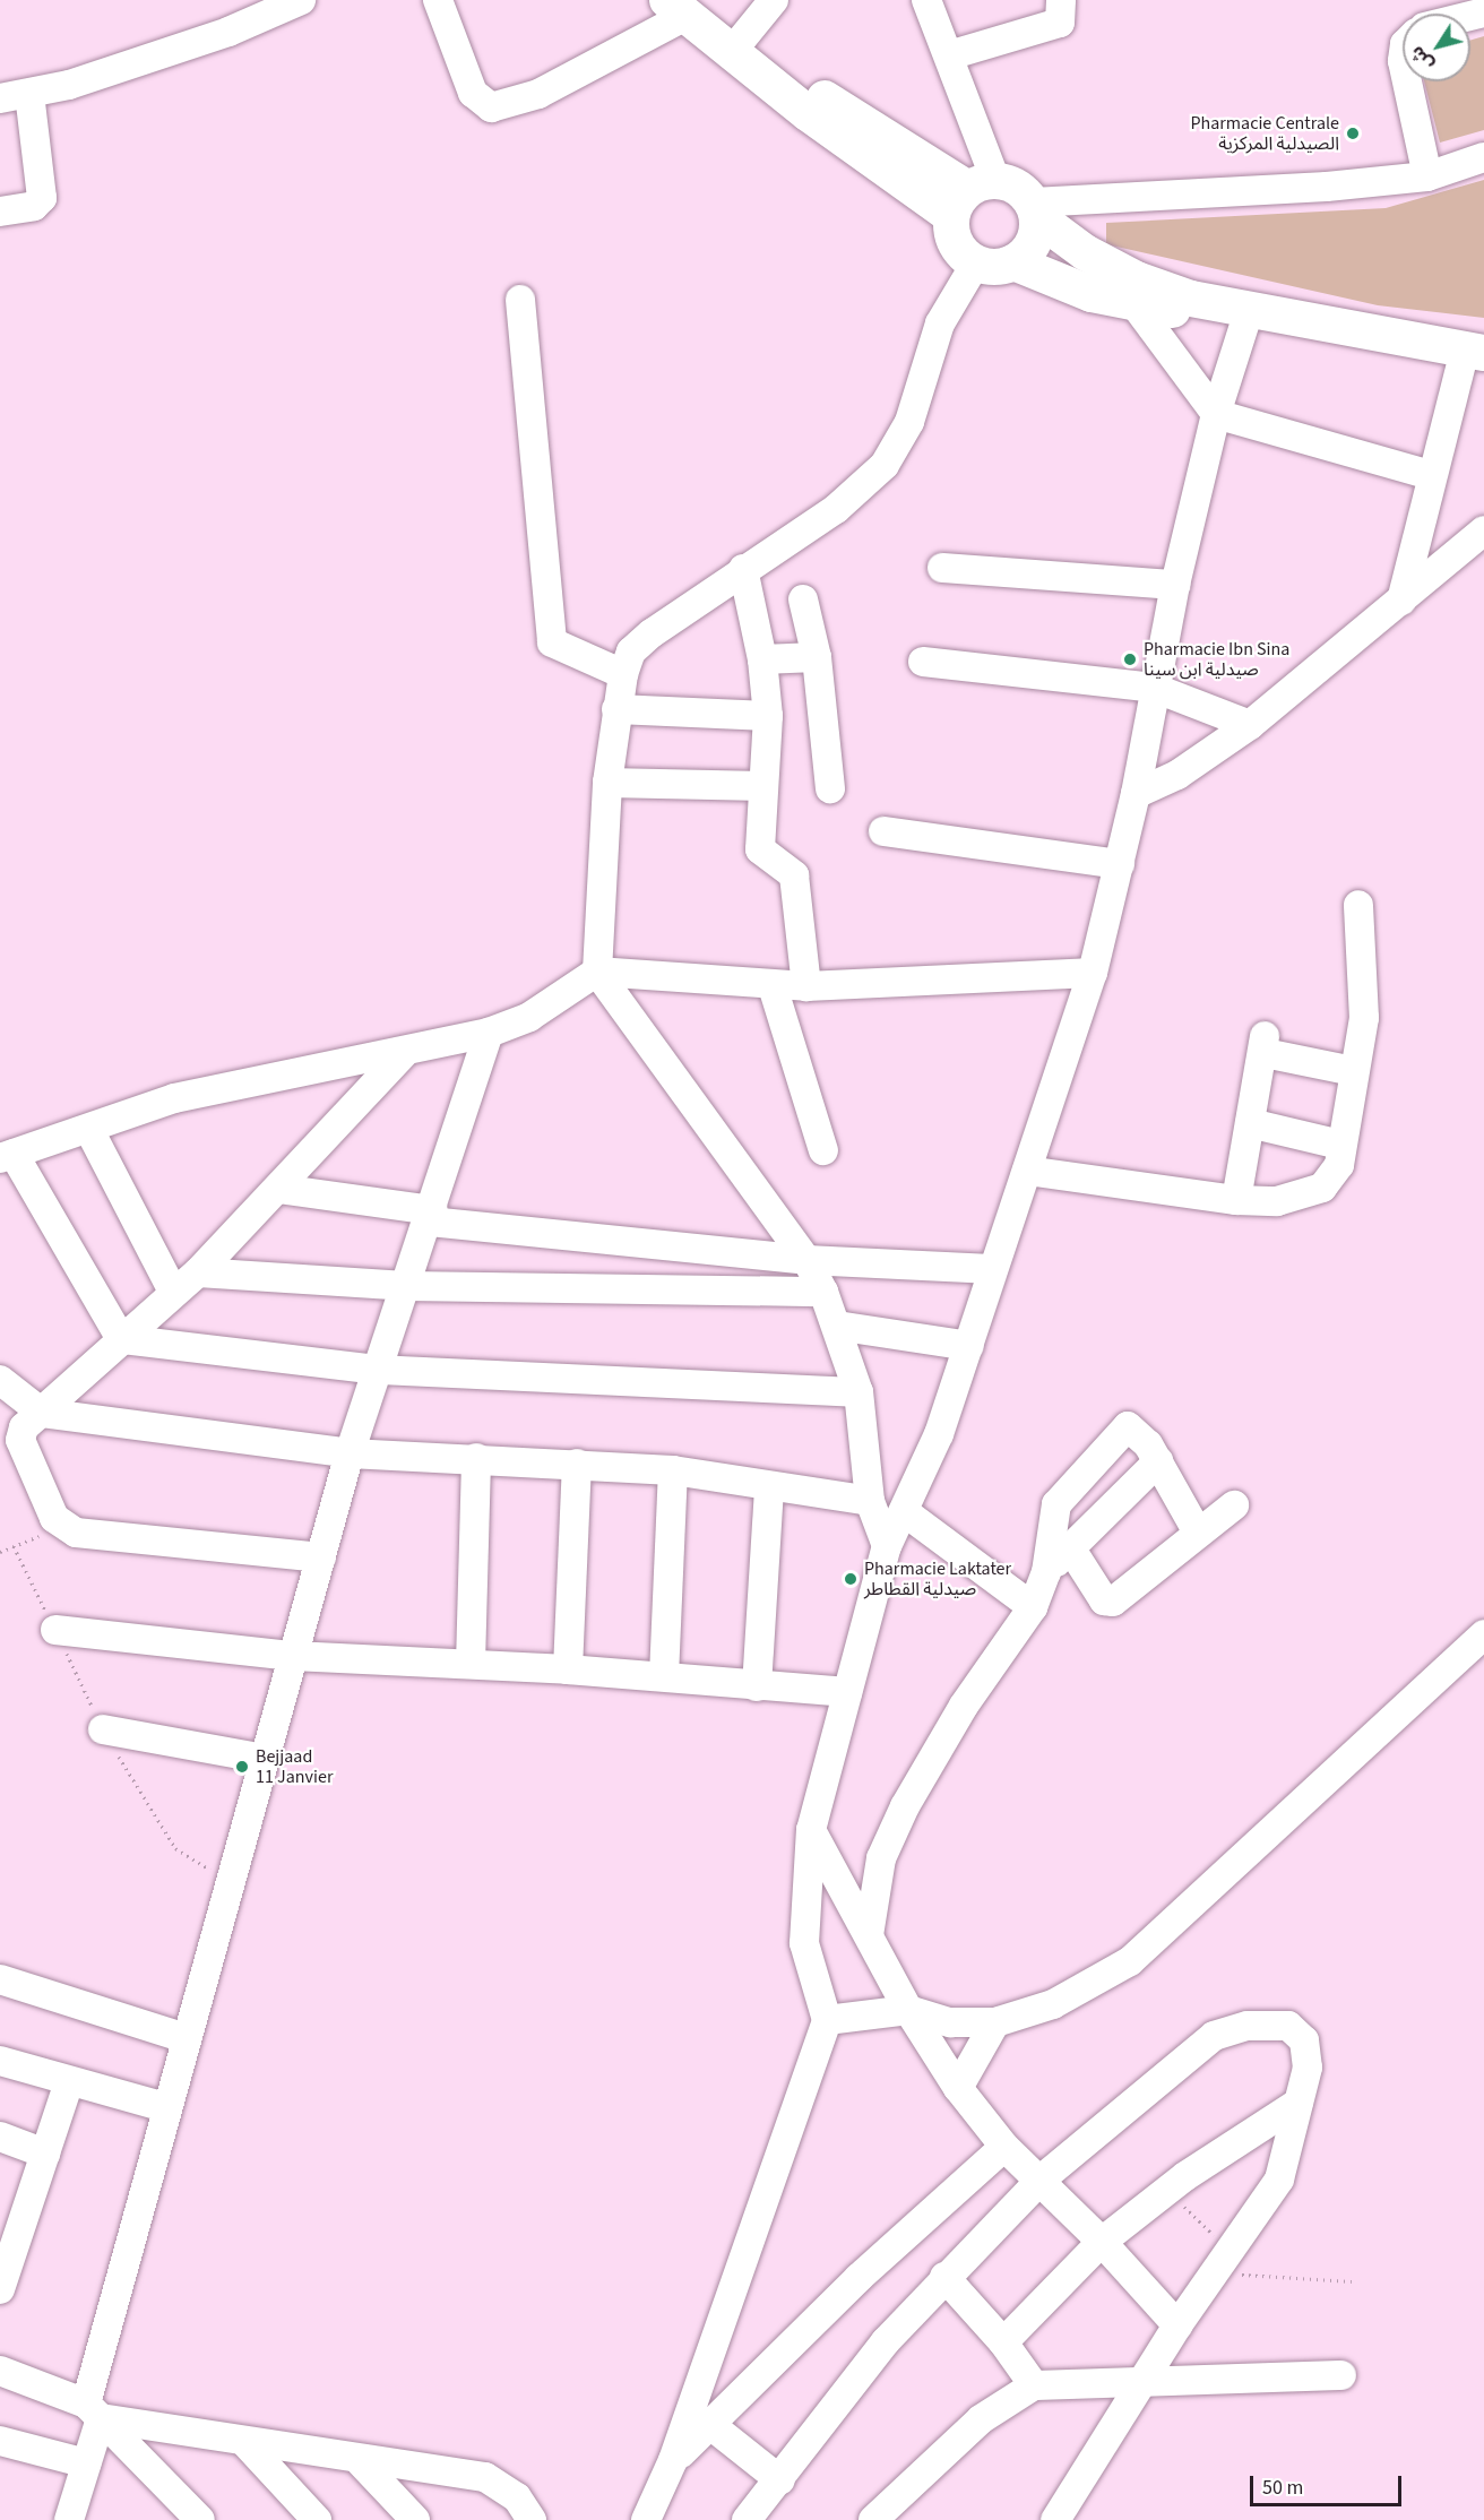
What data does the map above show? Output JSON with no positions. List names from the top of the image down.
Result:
{
  "places": [
    "Pharmacie Centrale الصيدلية المركزية",
    "Pharmacie Ibn Sina صيدلية ابن سينا",
    "Pharmacie Laktater صيدلية القطاطر",
    "Bejjaad 11 Janvier"
  ],
  "scale_bar": "50 m",
  "north": "bottom left"
}
